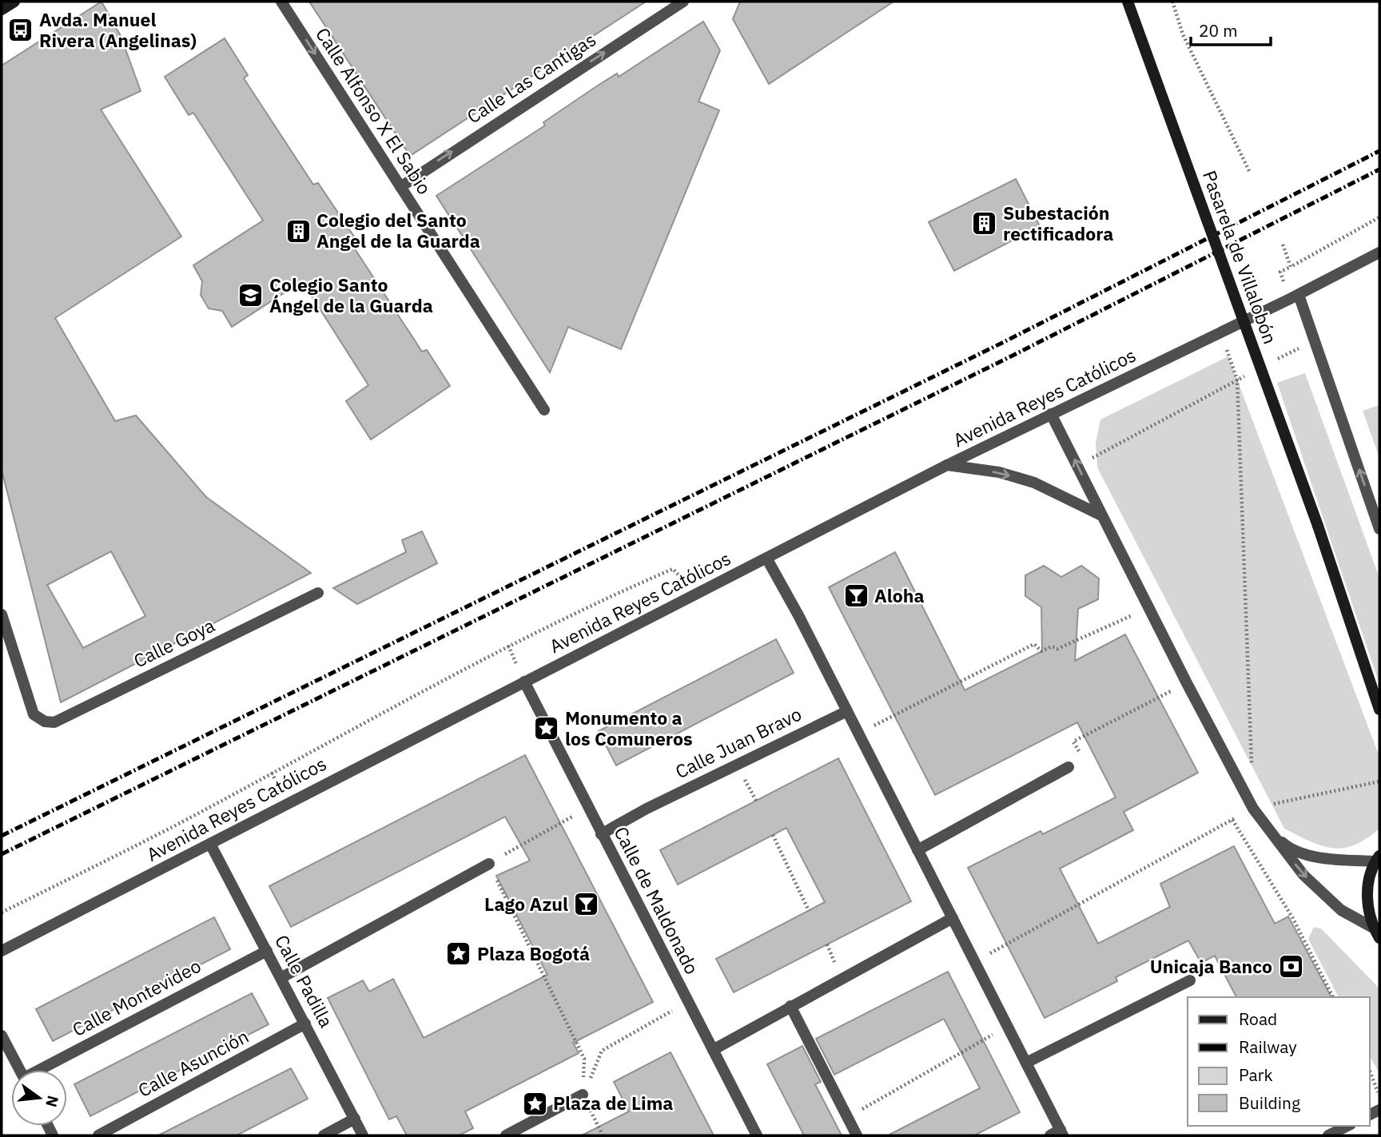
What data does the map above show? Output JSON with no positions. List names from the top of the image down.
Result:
{
  "streets": {
    "street": [
      "Calle Las Cantigas",
      "Calle Alfonso X El Sabio",
      "Pasarela de Villalobón",
      "Avenida Reyes Católicos",
      "Calle Goya",
      "Calle Juan Bravo",
      "Calle de Maldonado",
      "Calle Padilla",
      "Calle Montevideo",
      "Calle Asunción"
    ]
  },
  "crossings": [
    ["Calle Las Cantigas", "Calle Alfonso X El Sabio"],
    ["Avenida Reyes Católicos", "Calle de Maldonado"],
    ["Avenida Reyes Católicos", "Calle Padilla"],
    ["Calle Juan Bravo", "Calle de Maldonado"],
    ["Calle Padilla", "Calle Montevideo"],
    ["Calle Padilla", "Calle Asunción"]
  ],
  "one_way": ["Calle Las Cantigas", "Calle Alfonso X El Sabio"],
  "places": {
    "bus stop": ["Avda. Manuel Rivera (Angelinas)"],
    "building": ["Subestación rectificadora", "Colegio del Santo Angel de la Guarda"],
    "school or university": ["Colegio Santo Ángel de la Guarda"],
    "bar": ["Aloha", "Lago Azul"],
    "place": ["Monumento a los Comuneros", "Plaza Bogotá", "Plaza de Lima"],
    "bank": ["Unicaja Banco"]
  },
  "legend": [
    "Road",
    "Railway",
    "Park",
    "Building"
  ],
  "scale_bar": "20 m",
  "north": "right"
}
